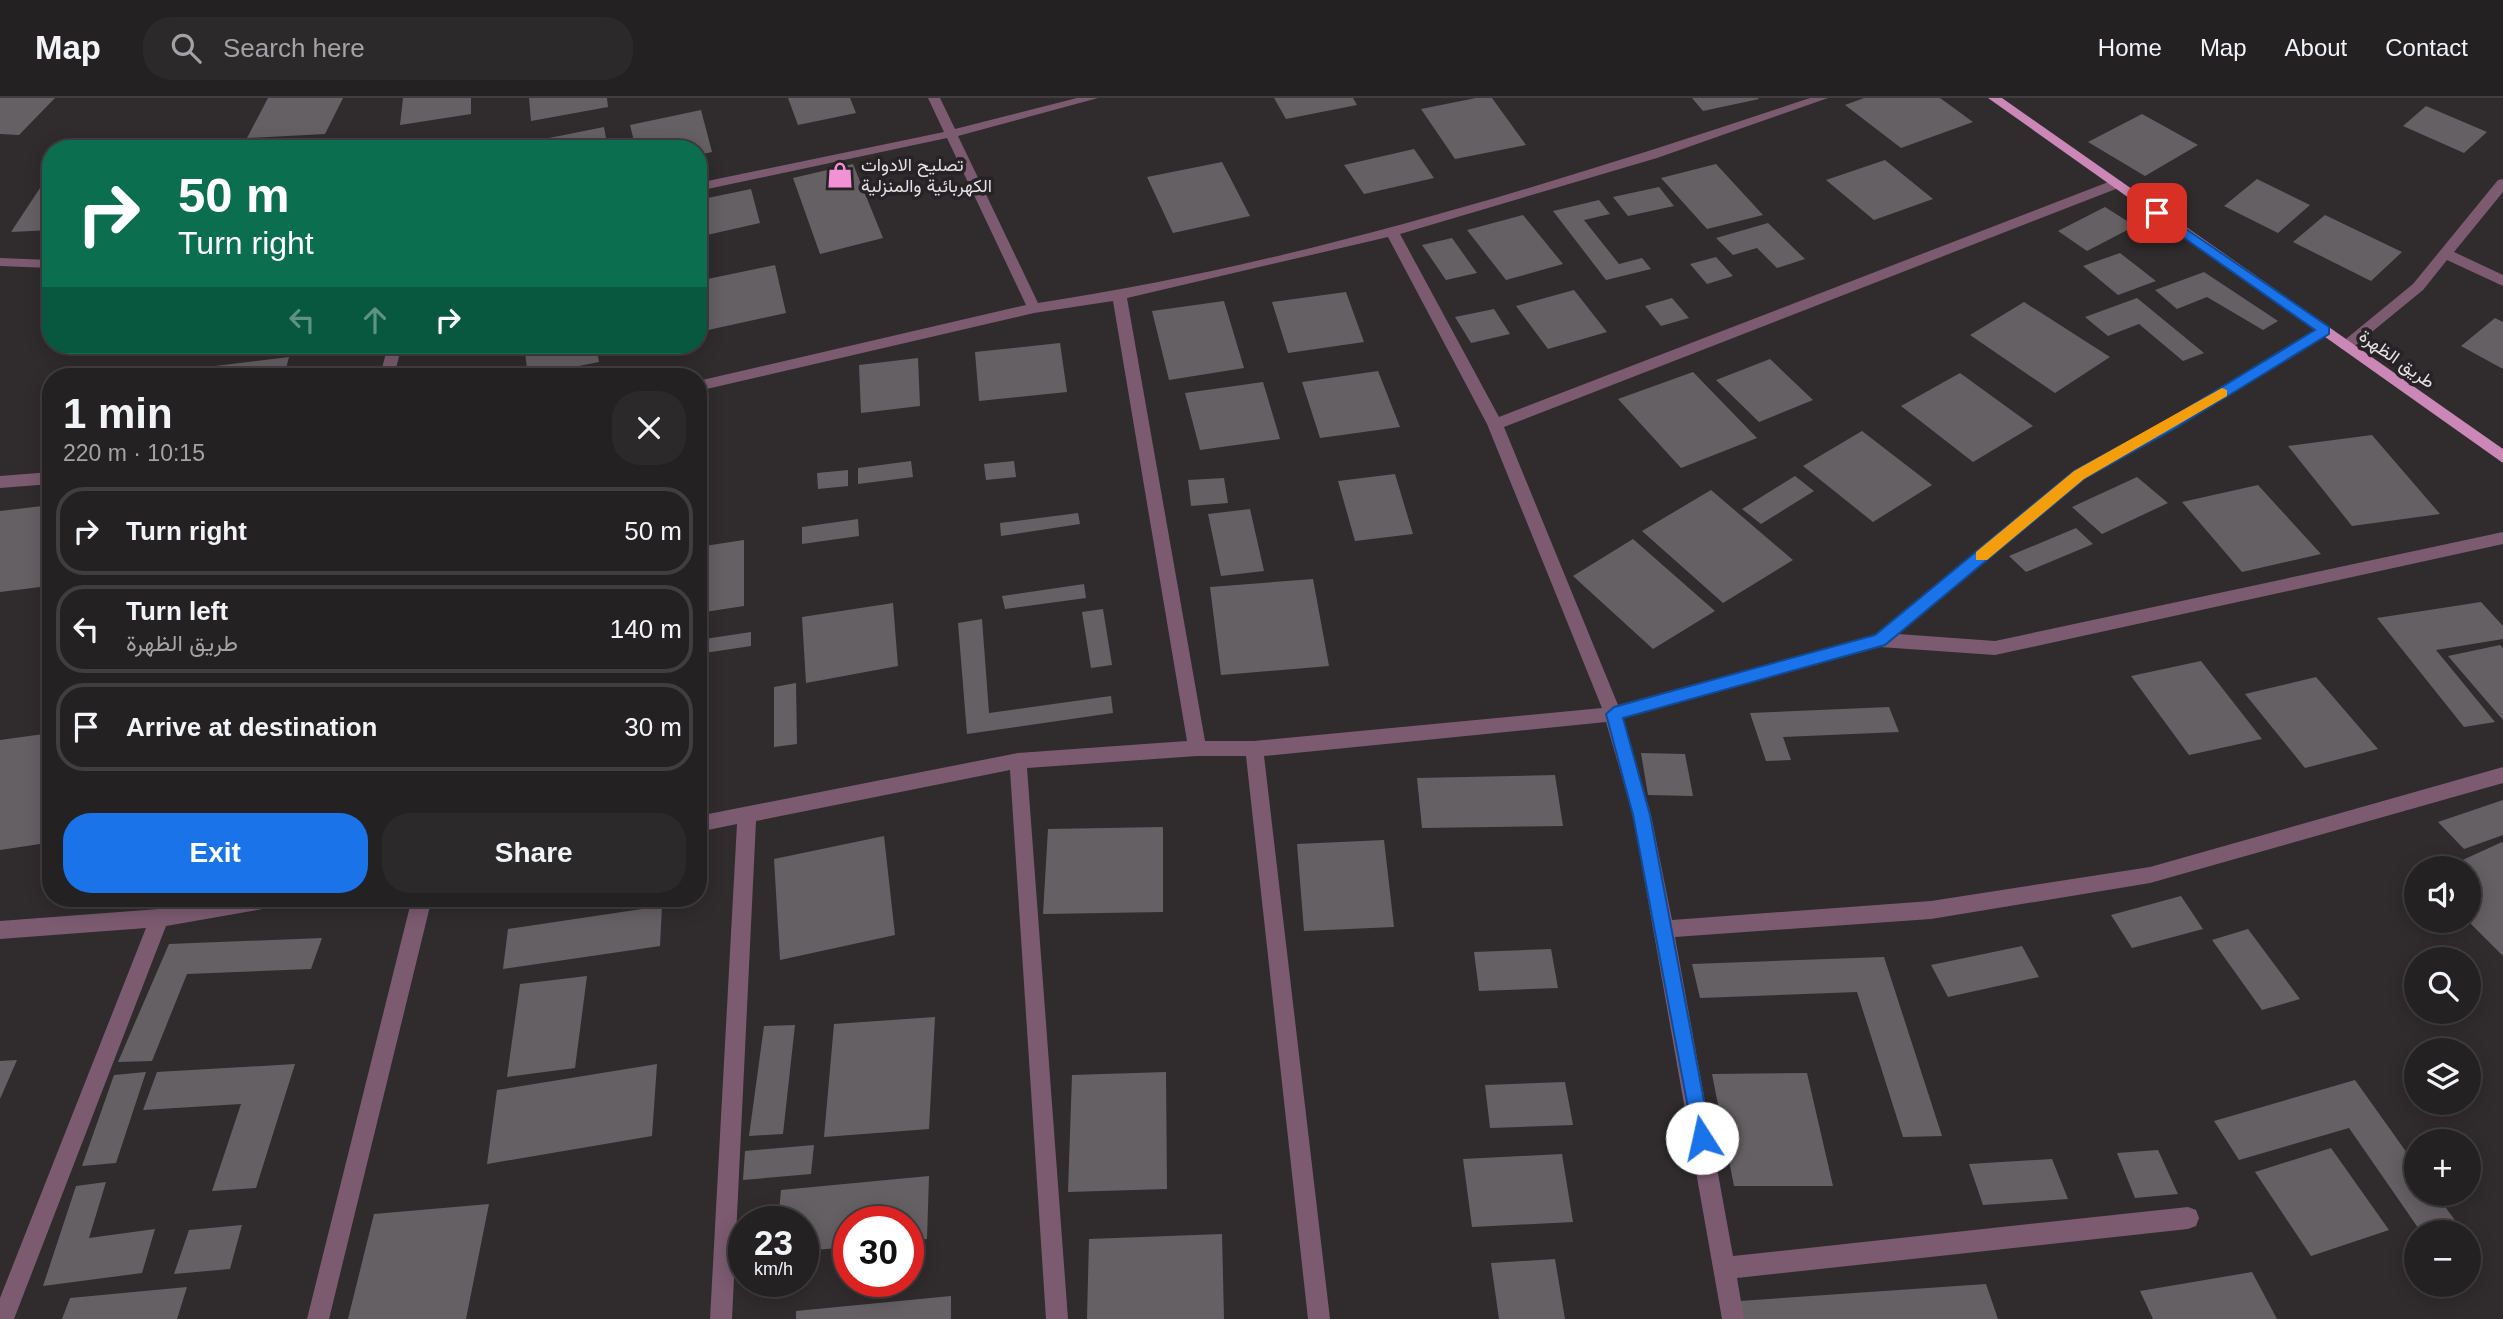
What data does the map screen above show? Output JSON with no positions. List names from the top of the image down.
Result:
{
  "streets": {
    "main road": ["طريق الظهرة"]
  },
  "places": {
    "shop": ["تصليح الادوات الكهربائية والمنزلية"]
  },
  "page": {
    "header": "Map",
    "search": "Search here",
    "nav": [
      "Home",
      "Map",
      "About",
      "Contact"
    ],
    "turn": ["50 m", "Turn right"],
    "heading": ["1 min", "220 m · 10:15"],
    "list": [
      {
        "name": "Turn right",
        "value": "50 m"
      },
      {
        "name": "Turn left",
        "note": "طريق الظهرة",
        "value": "140 m"
      },
      {
        "name": "Arrive at destination",
        "value": "30 m"
      }
    ],
    "buttons": ["Exit", "Share"],
    "map_buttons": ["+", "−"],
    "speed": "23 km/h",
    "limit": "30"
  }
}
